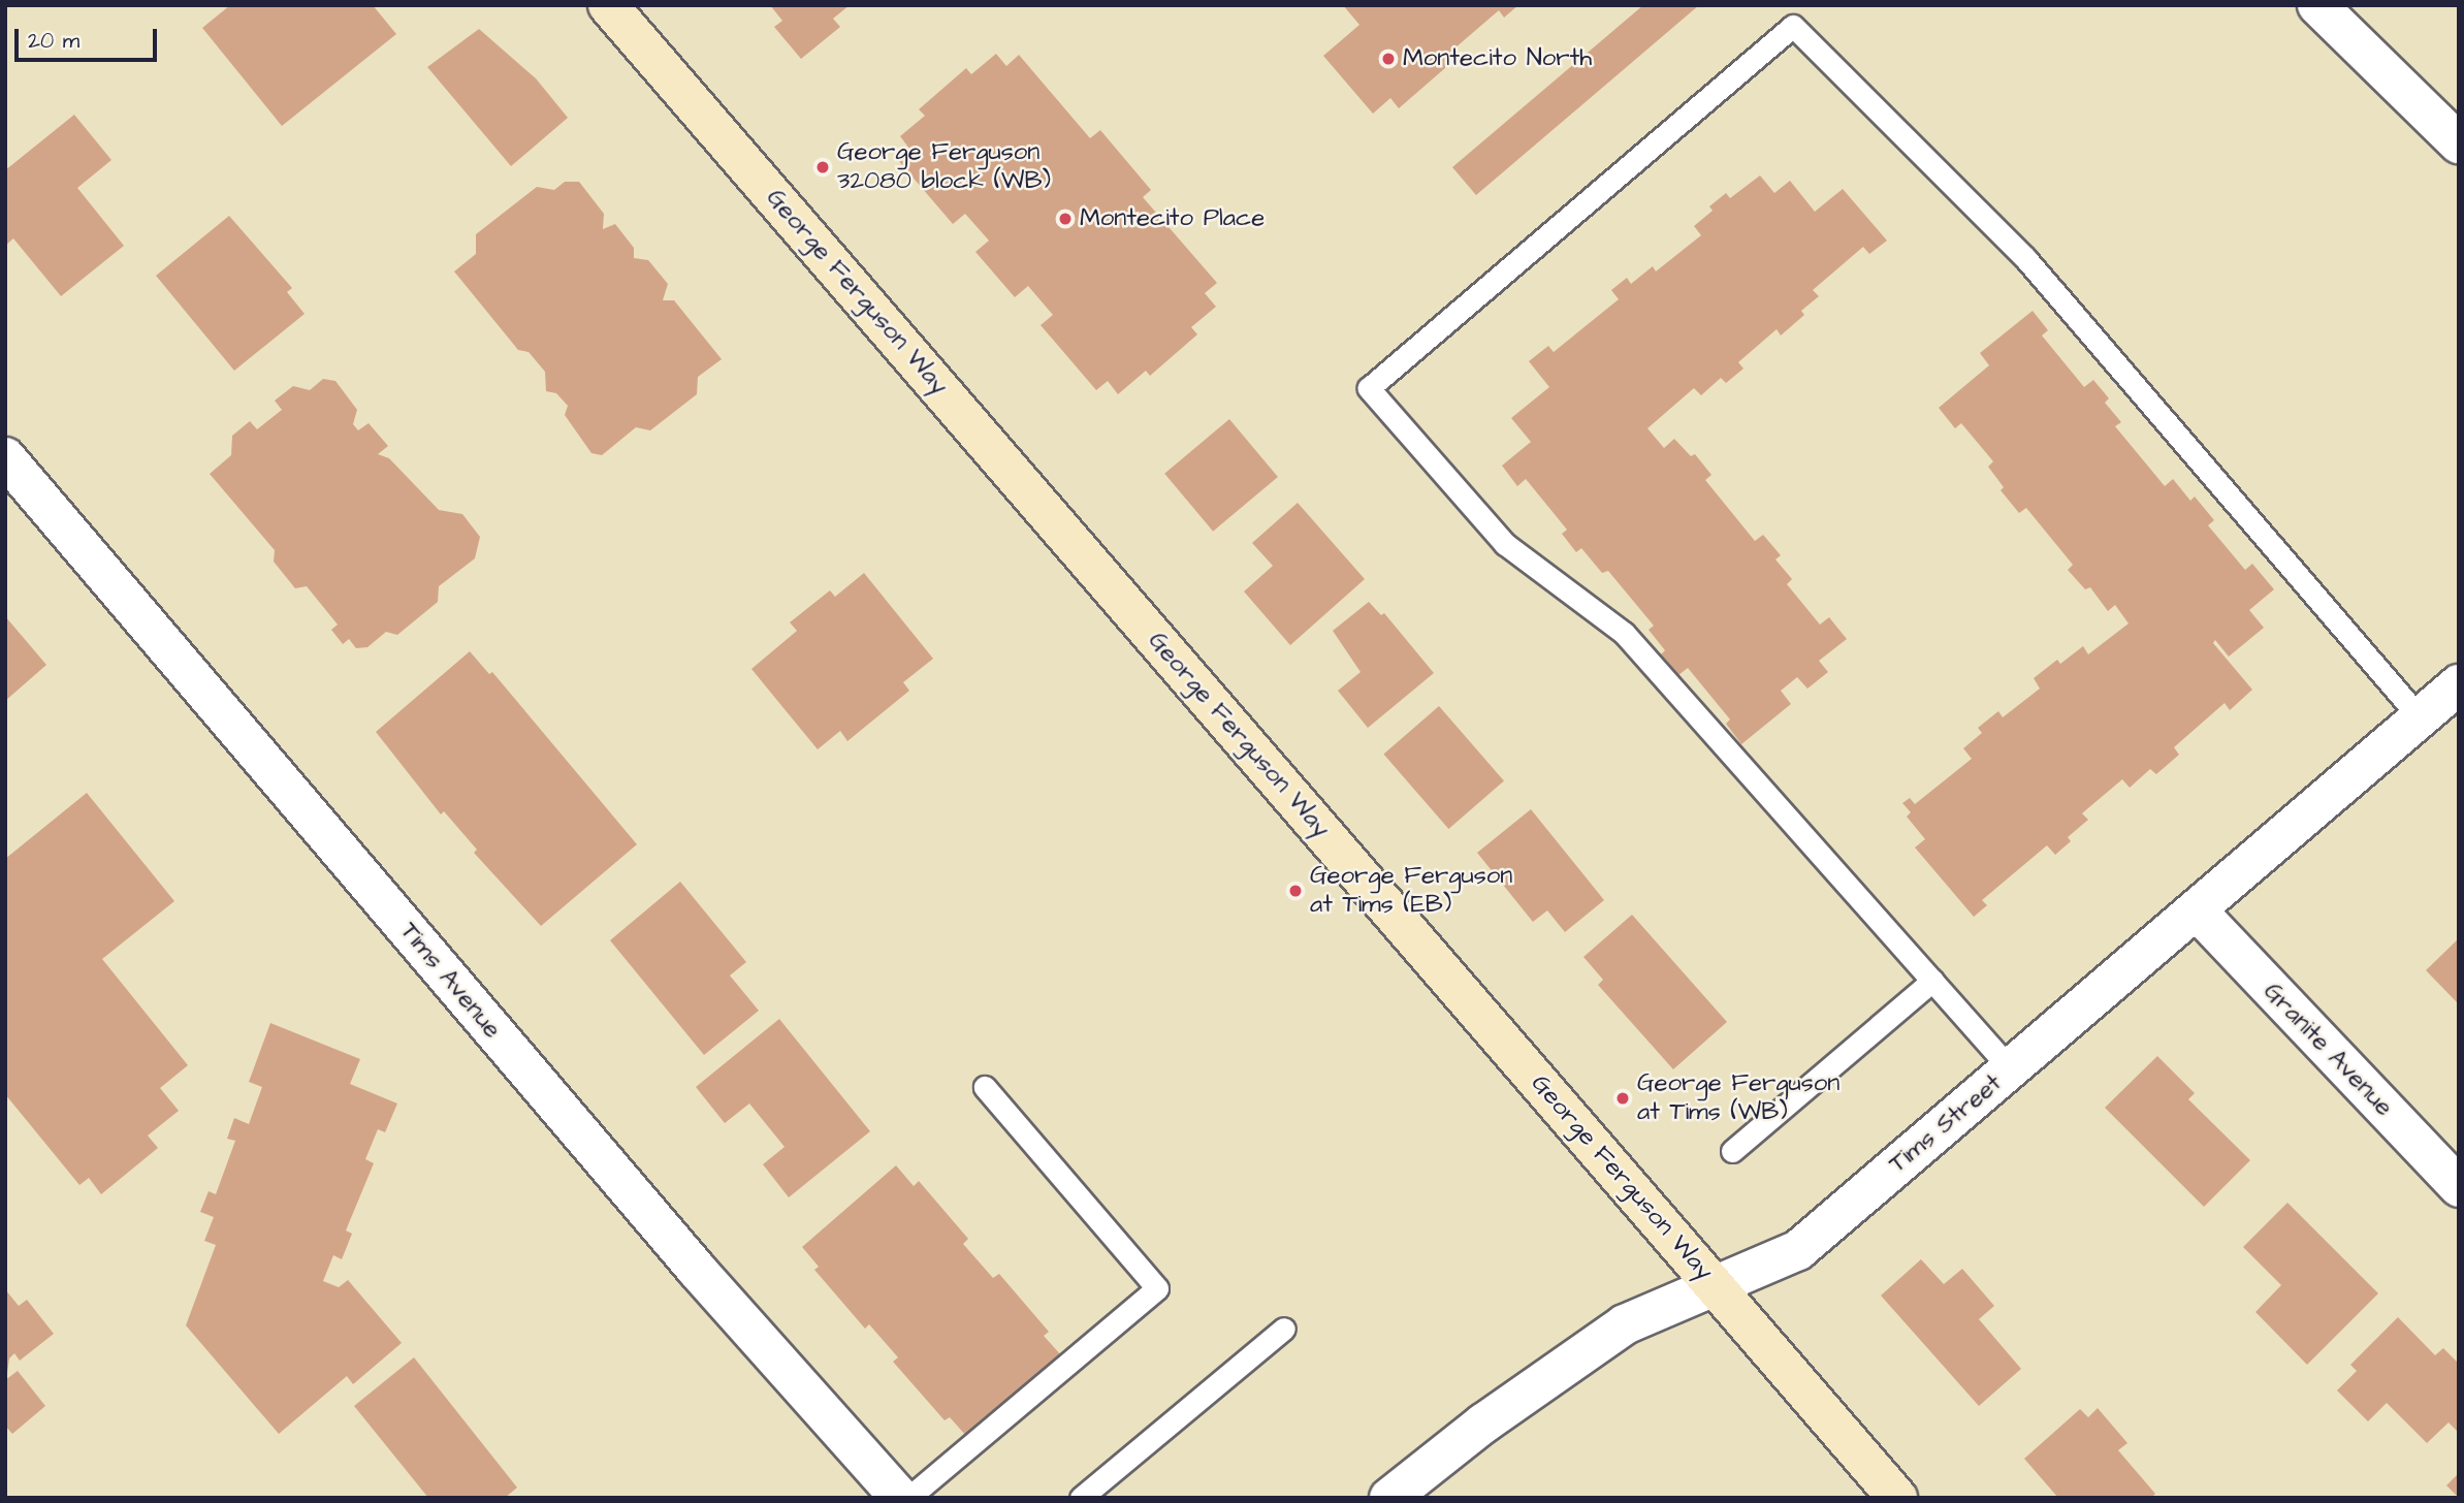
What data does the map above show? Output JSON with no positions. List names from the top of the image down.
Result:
{
  "streets": {
    "main road": ["George Ferguson Way"],
    "street": ["Tims Avenue", "Granite Avenue", "Tims Street"]
  },
  "crossings": [
    ["George Ferguson Way", "Tims Street"],
    ["Granite Avenue", "Tims Street"]
  ],
  "places": [
    "Montecito North",
    "George Ferguson 32080 block (WB)",
    "Montecito Place",
    "George Ferguson at Tims (EB)",
    "George Ferguson at Tims (WB)"
  ],
  "scale_bar": "20 m"
}
